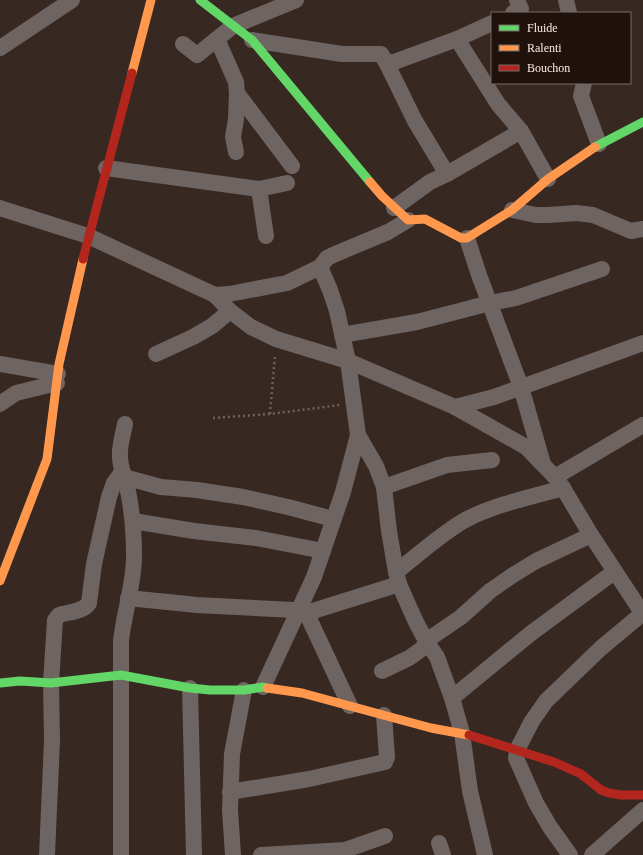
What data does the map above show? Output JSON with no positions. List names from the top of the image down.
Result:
{
  "legend": ["Fluide", "Ralenti", "Bouchon"]
}
